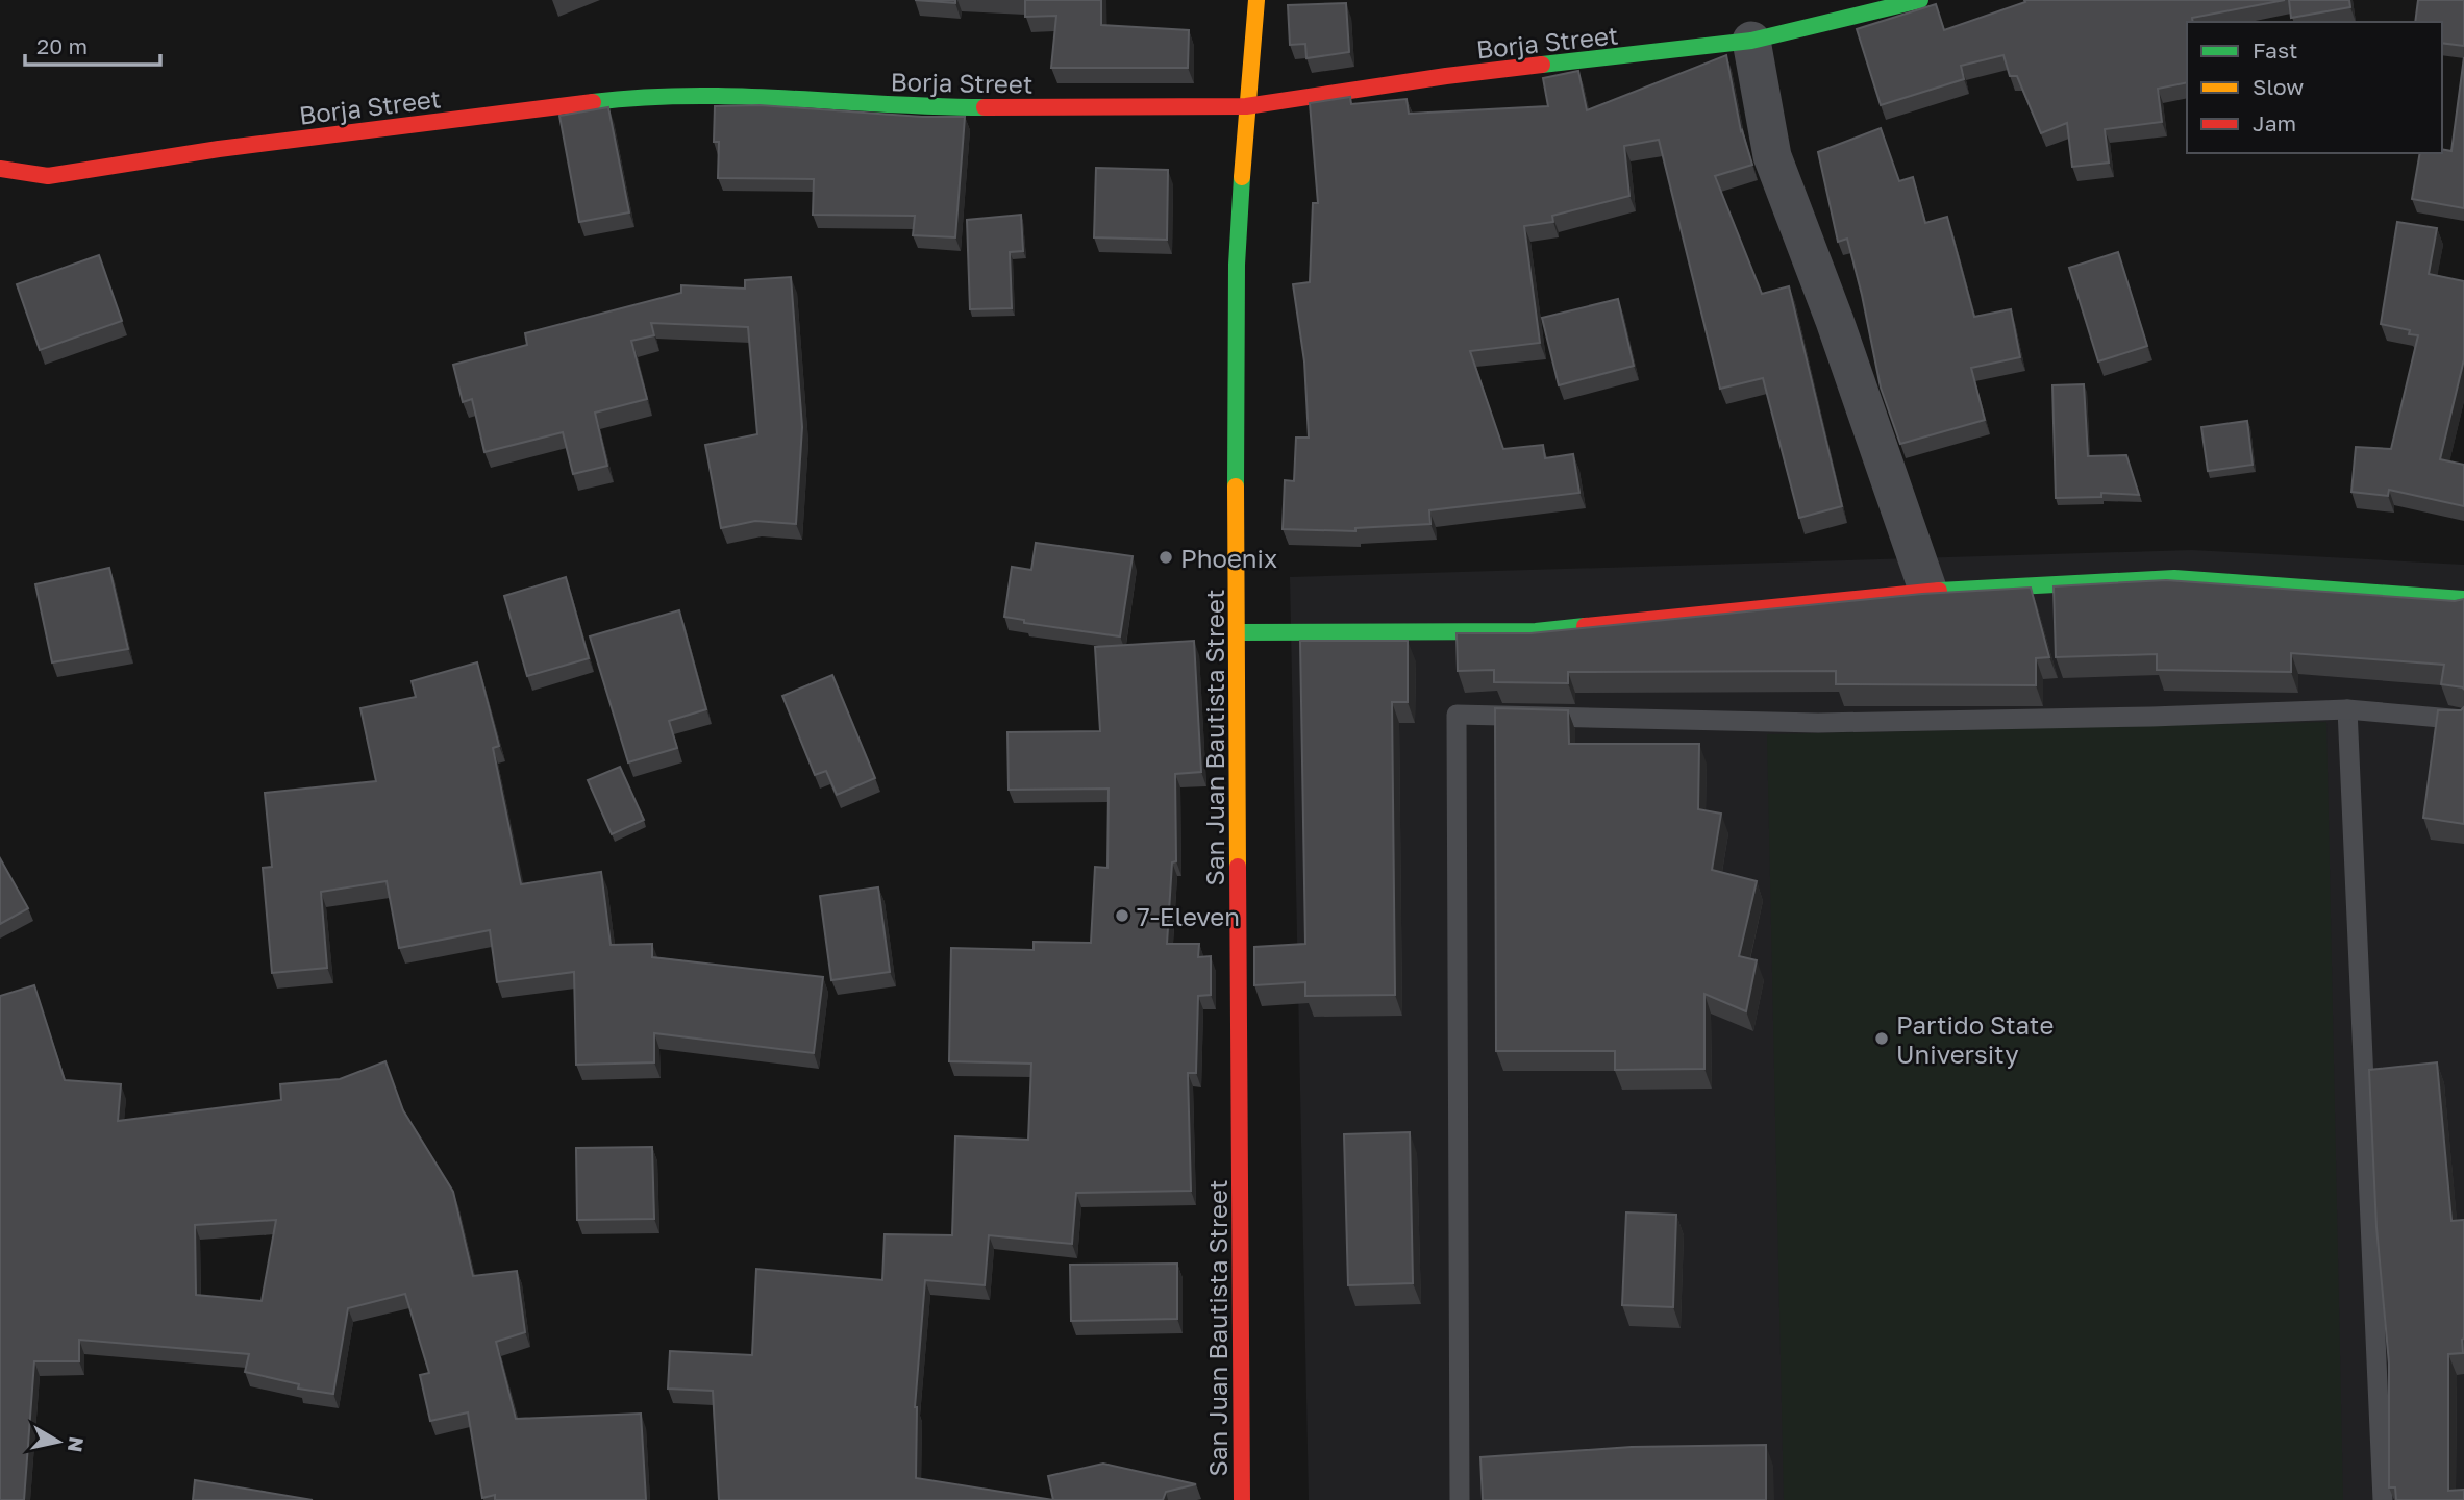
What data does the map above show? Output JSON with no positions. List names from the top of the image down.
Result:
{
  "streets": {
    "street": ["Borja Street", "San Juan Bautista Street"]
  },
  "crossings": [
    ["Borja Street", "San Juan Bautista Street"]
  ],
  "places": ["Phoenix", "7-Eleven", "Partido State University"],
  "legend": ["Fast", "Slow", "Jam"],
  "scale_bar": "20 m",
  "north": "right"
}
